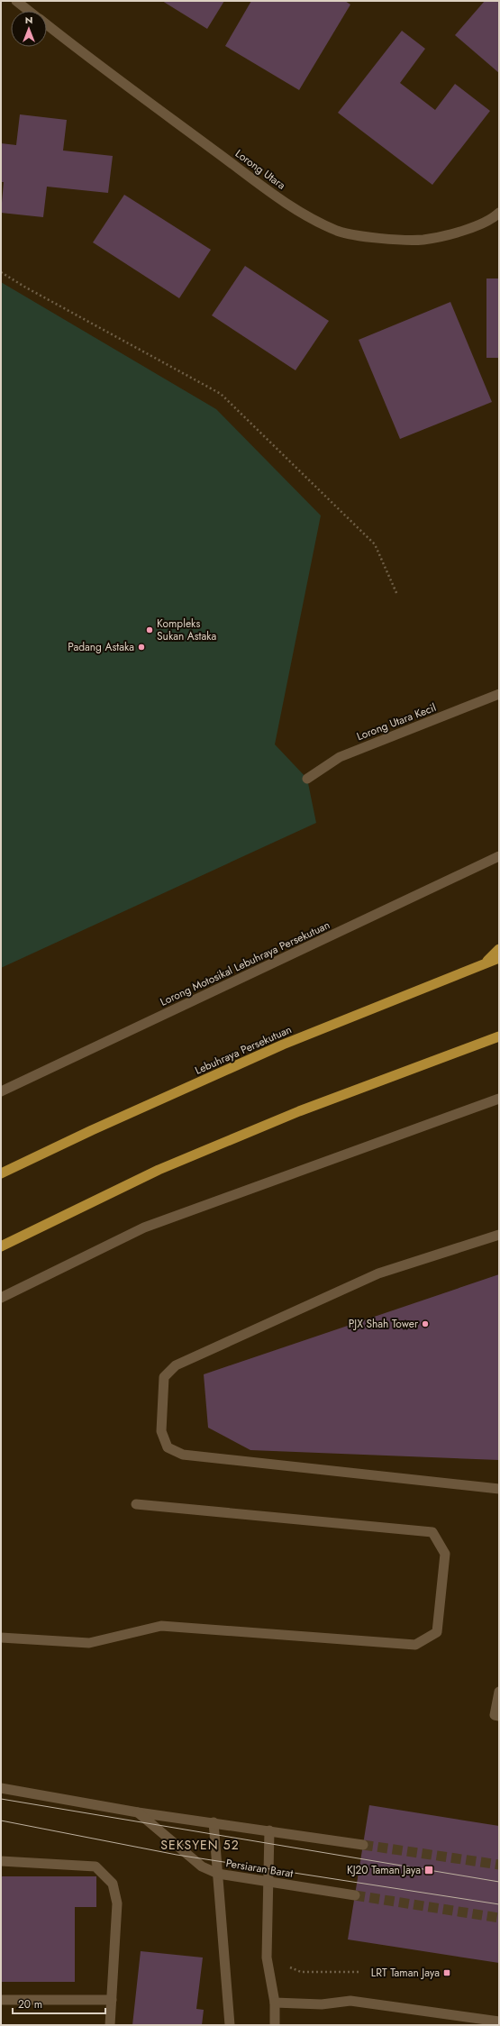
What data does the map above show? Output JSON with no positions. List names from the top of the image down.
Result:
{
  "streets": {
    "highway": ["Lebuhraya Persekutuan"],
    "street": [
      "Lorong Utara",
      "Lorong Utara Kecil",
      "Lorong Motosikal Lebuhraya Persekutuan",
      "Persiaran Barat"
    ]
  },
  "districts": ["SEKSYEN 52"],
  "places": {
    "other": ["Kompleks Sukan Astaka", "Padang Astaka", "PJX Shah Tower"],
    "transit": ["KJ20 Taman Jaya", "LRT Taman Jaya"]
  },
  "scale_bar": "20 m",
  "north": "top"
}
